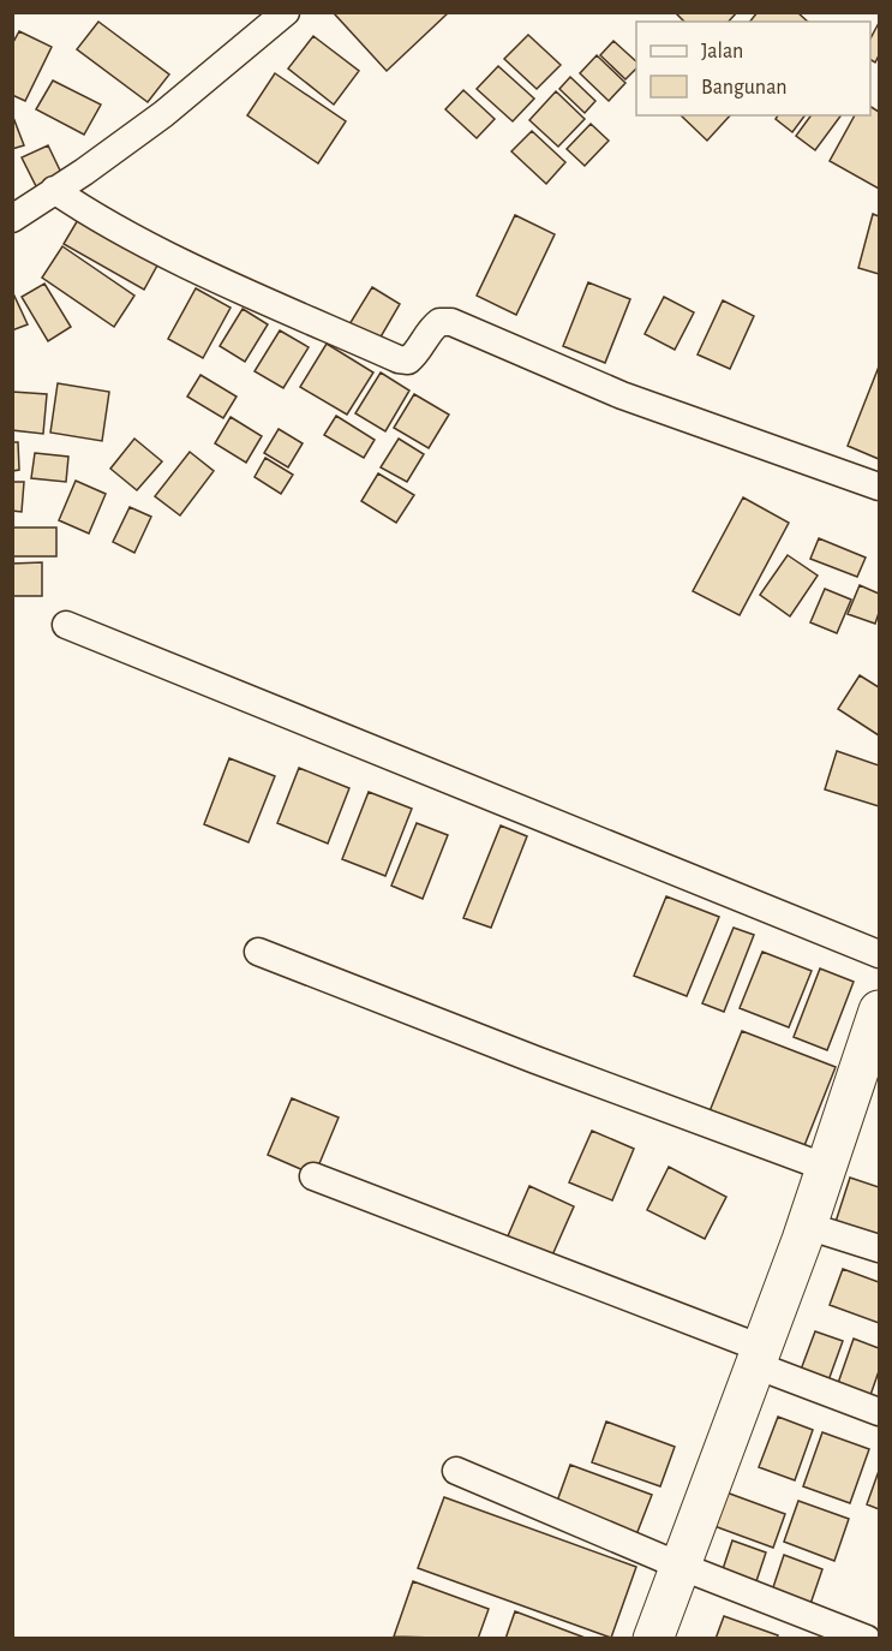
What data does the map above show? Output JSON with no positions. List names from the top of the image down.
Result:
{
  "legend": ["Jalan", "Bangunan"]
}
